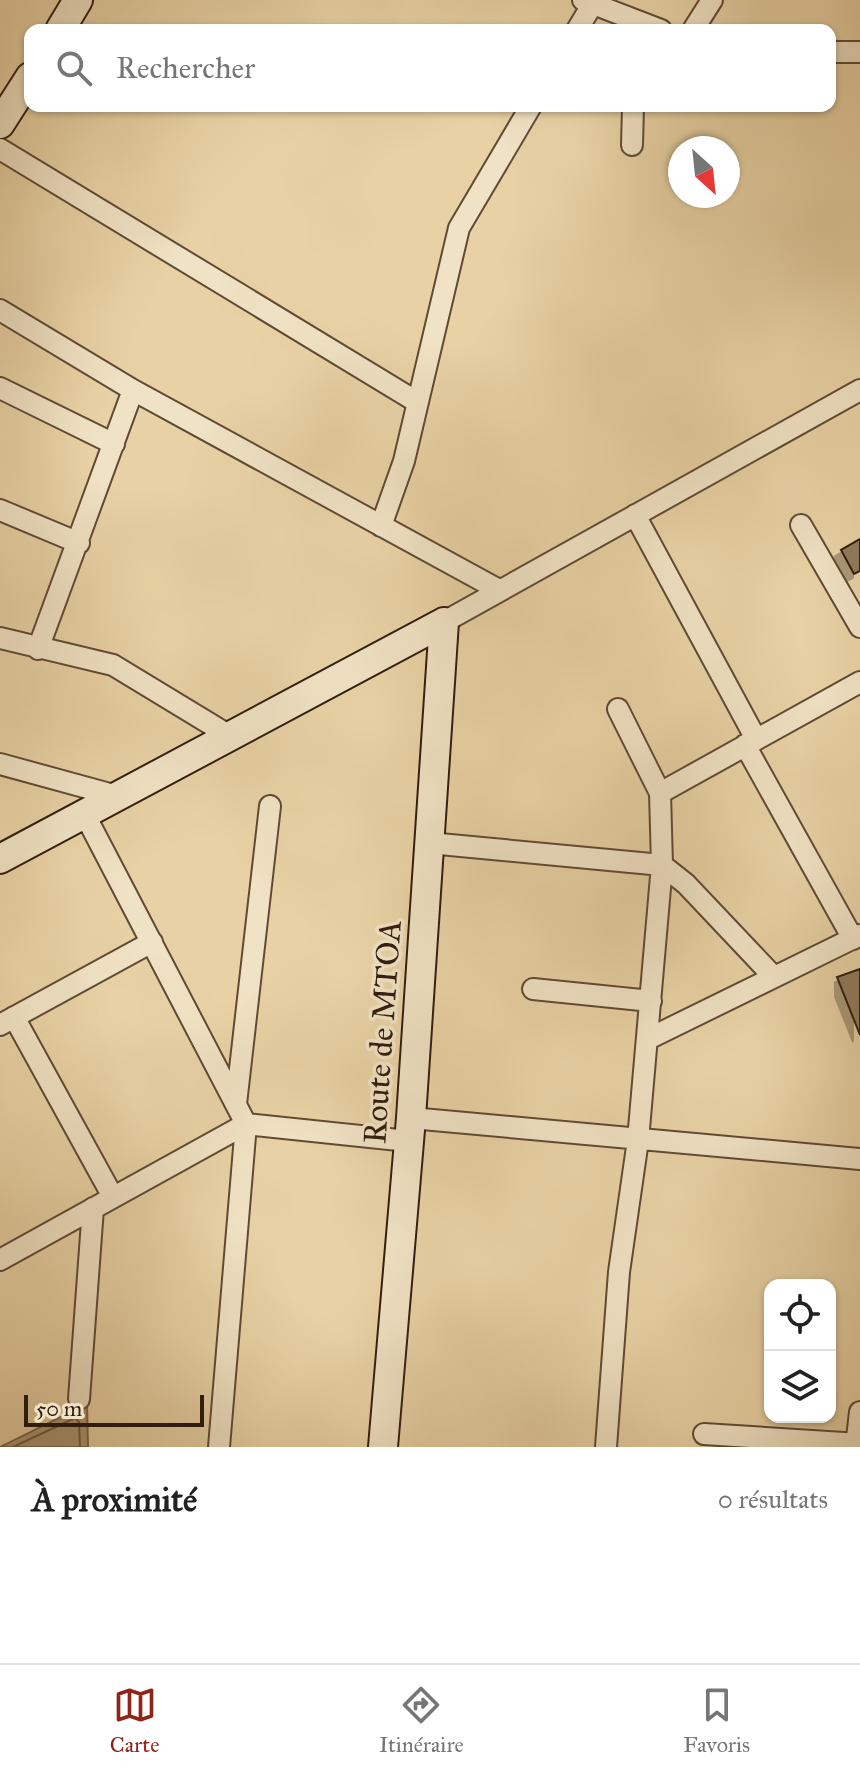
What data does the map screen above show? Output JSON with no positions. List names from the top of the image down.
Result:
{
  "streets": {
    "street": ["Route de MTOA"]
  },
  "scale_bar": "50 m",
  "north": "bottom right",
  "page": {
    "search": "Rechercher",
    "scale": "50 m",
    "heading": ["À proximité", "0 résultats"],
    "nav": ["Carte", "Itinéraire", "Favoris"]
  }
}
